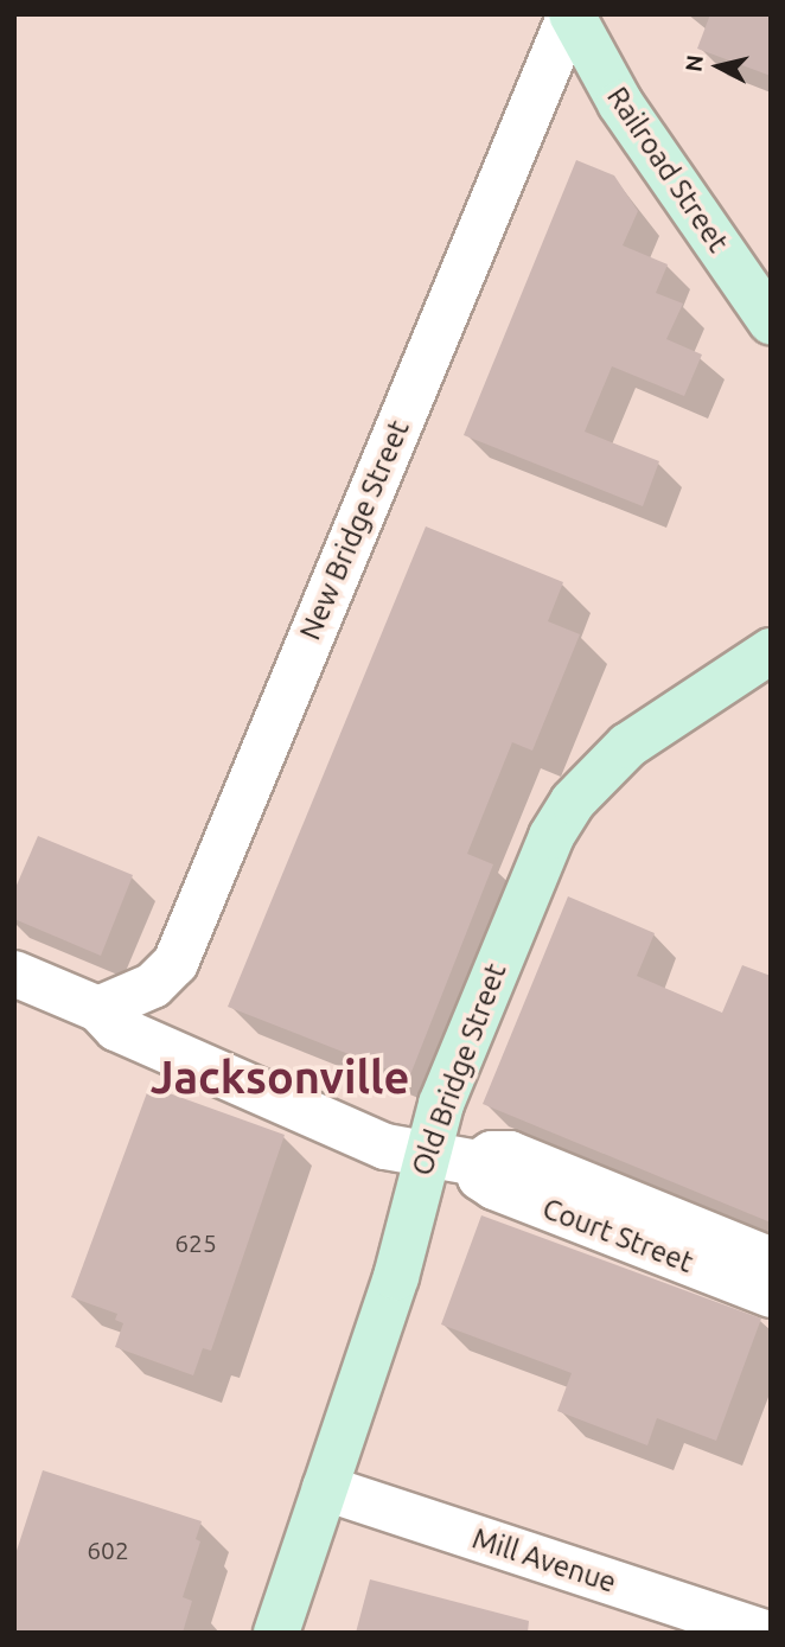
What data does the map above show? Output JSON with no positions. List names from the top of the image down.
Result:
{
  "streets": {
    "main road": ["Railroad Street", "Old Bridge Street"],
    "street": ["New Bridge Street", "Court Street", "Mill Avenue"]
  },
  "crossings": [
    ["Railroad Street", "New Bridge Street"],
    ["New Bridge Street", "Court Street"],
    ["Old Bridge Street", "Court Street"],
    ["Old Bridge Street", "Mill Avenue"]
  ],
  "districts": ["Jacksonville"],
  "house_numbers": ["625", "602"],
  "north": "left"
}
